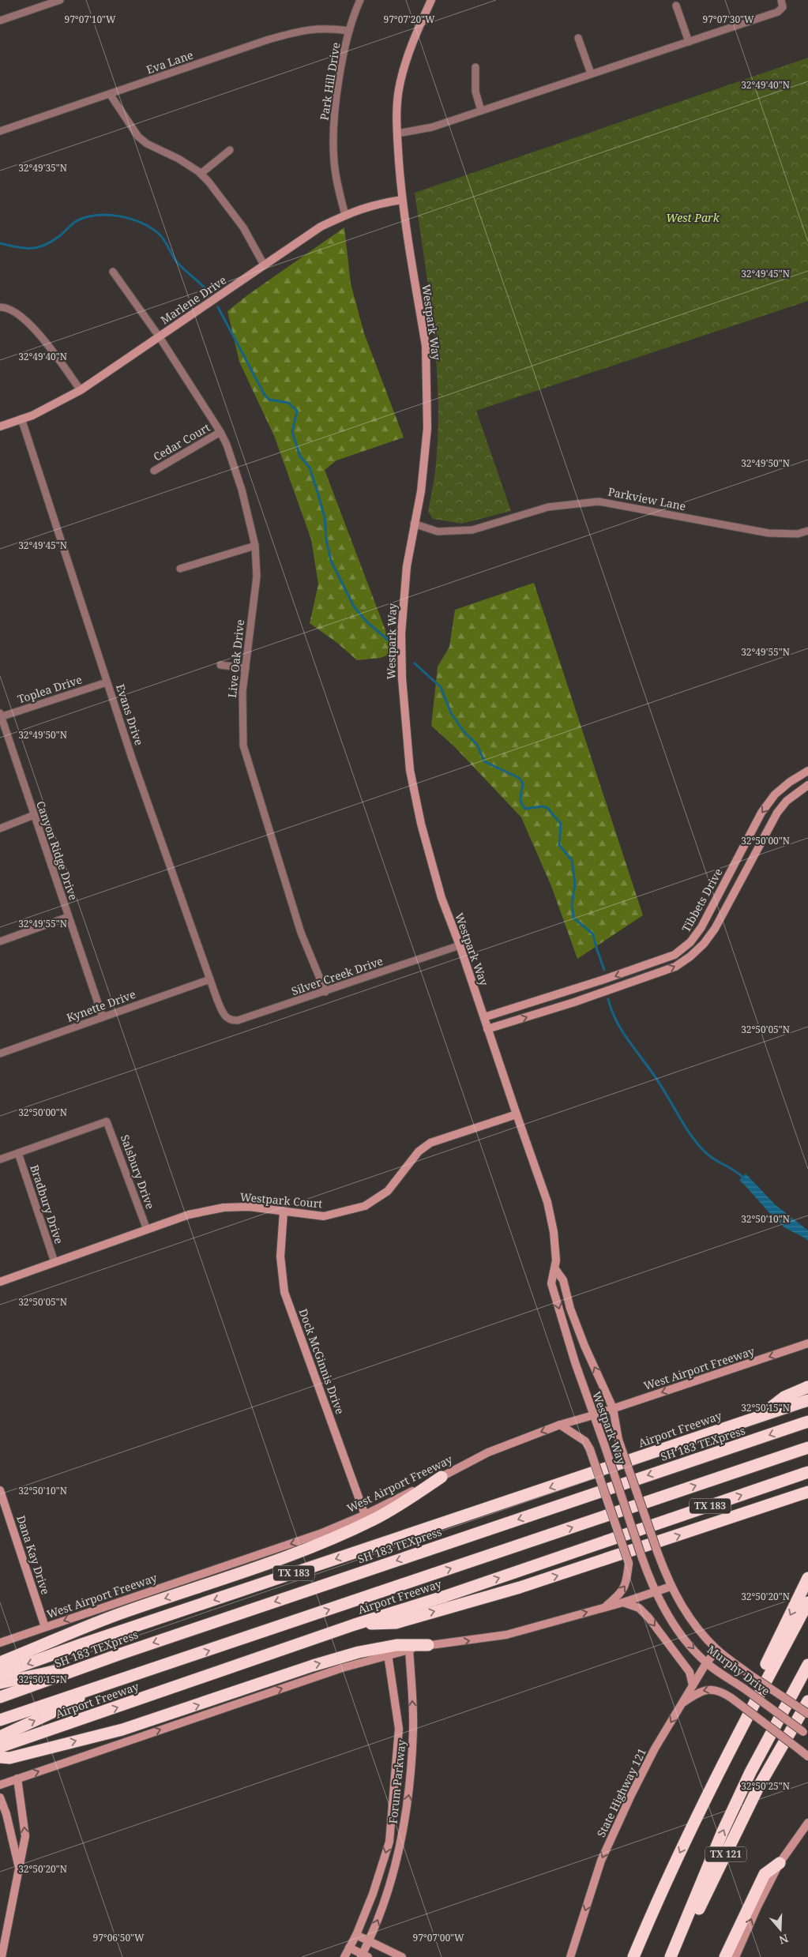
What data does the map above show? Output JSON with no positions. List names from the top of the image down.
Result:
{
  "streets": {
    "highway": [
      "Airport Freeway",
      "SH 183 TEXpress",
      "TX 183",
      "TX 121"
    ],
    "main road": [
      "Marlene Drive",
      "Westpark Way",
      "Tibbets Drive",
      "Westpark Court",
      "Dock McGinnis Drive",
      "West Airport Freeway",
      "Dana Kay Drive",
      "Murphy Drive",
      "Forum Parkway",
      "State Highway 121"
    ],
    "street": [
      "Eva Lane",
      "Park Hill Drive",
      "Cedar Court",
      "Parkview Lane",
      "Live Oak Drive",
      "Toplea Drive",
      "Evans Drive",
      "Canyon Ridge Drive",
      "Silver Creek Drive",
      "Kynette Drive",
      "Salsbury Drive",
      "Bradbury Drive"
    ]
  },
  "crossings": [
    ["Eva Lane", "Park Hill Drive"],
    ["Park Hill Drive", "Marlene Drive"],
    ["Marlene Drive", "Westpark Way"],
    ["Marlene Drive", "Live Oak Drive"],
    ["Marlene Drive", "Evans Drive"],
    ["Westpark Way", "Parkview Lane"],
    ["Westpark Way", "Tibbets Drive"],
    ["Westpark Way", "Silver Creek Drive"],
    ["Westpark Way", "Westpark Court"],
    ["Westpark Way", "West Airport Freeway"],
    ["Westpark Way", "Murphy Drive"],
    ["Cedar Court", "Live Oak Drive"],
    ["Live Oak Drive", "Silver Creek Drive"],
    ["Toplea Drive", "Evans Drive"],
    ["Toplea Drive", "Canyon Ridge Drive"],
    ["Evans Drive", "Silver Creek Drive"],
    ["Evans Drive", "Kynette Drive"],
    ["Canyon Ridge Drive", "Kynette Drive"],
    ["Salsbury Drive", "Westpark Court"],
    ["Salsbury Drive", "Bradbury Drive"],
    ["Westpark Court", "Bradbury Drive"],
    ["Westpark Court", "Dock McGinnis Drive"],
    ["Dock McGinnis Drive", "West Airport Freeway"],
    ["West Airport Freeway", "Dana Kay Drive"],
    ["Murphy Drive", "State Highway 121"]
  ],
  "one_way": ["West Airport Freeway", "State Highway 121"],
  "parks": ["West Park"],
  "north": "bottom",
  "coordinates": [
    "97°07'20\"W",
    "97°07'10\"W",
    "97°07'30\"W",
    "32°49'40\"N",
    "32°49'35\"N",
    "32°49'45\"N",
    "32°49'50\"N",
    "32°49'55\"N",
    "32°50'00\"N",
    "32°50'05\"N",
    "32°50'10\"N",
    "32°50'15\"N",
    "32°50'20\"N",
    "32°50'25\"N",
    "97°06'50\"W",
    "97°07'00\"W"
  ]
}
